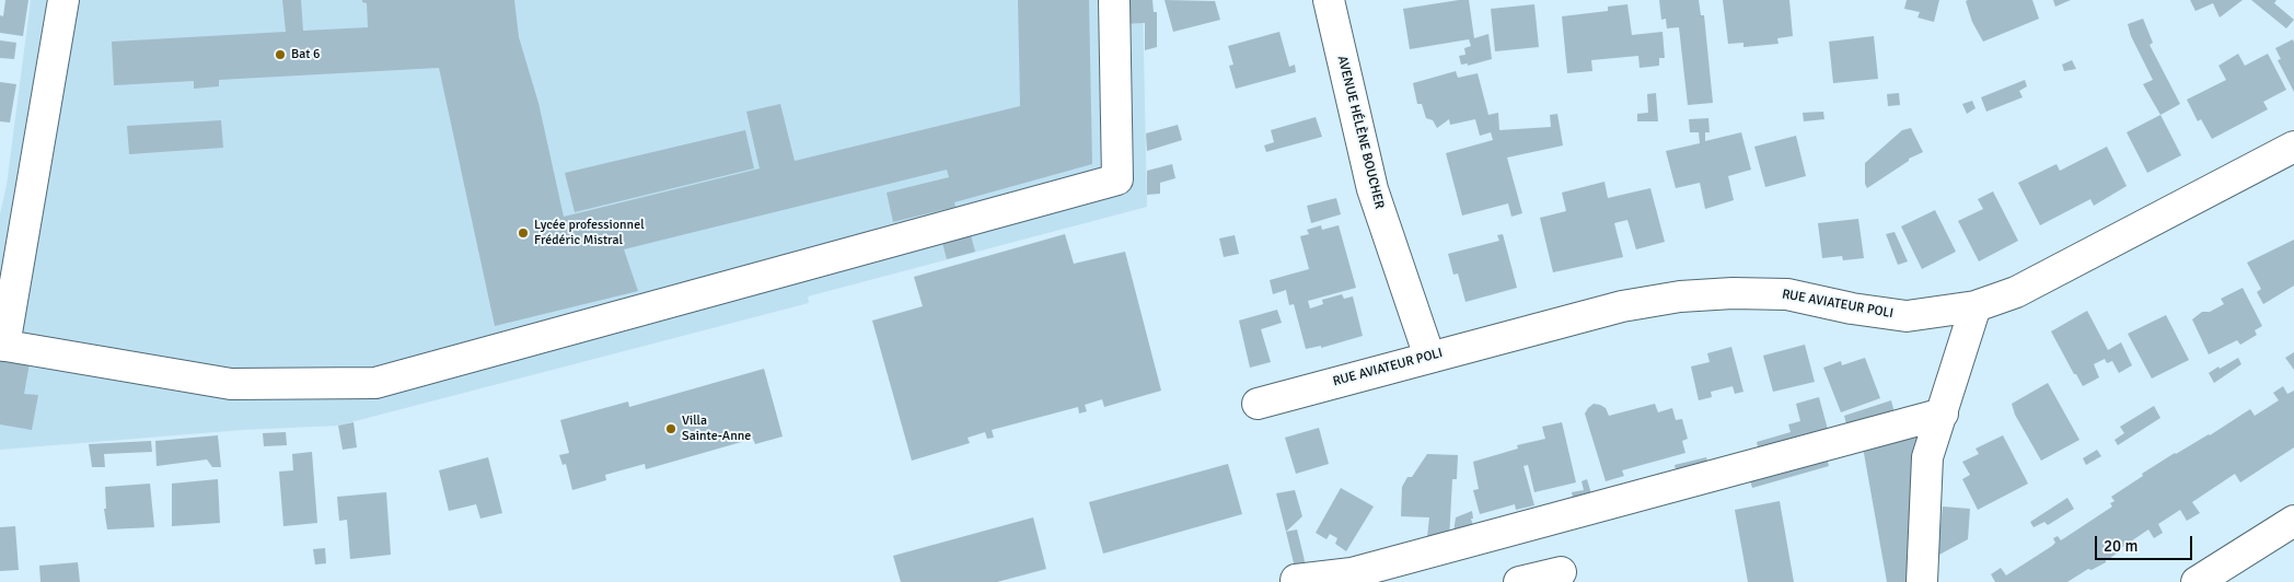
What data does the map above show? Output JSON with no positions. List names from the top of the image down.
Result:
{
  "streets": {
    "street": ["AVENUE HÉLÈNE BOUCHER", "RUE AVIATEUR POLI"]
  },
  "crossings": [
    ["AVENUE HÉLÈNE BOUCHER", "RUE AVIATEUR POLI"]
  ],
  "places": ["Bat 6", "Lycée professionnel Frédéric Mistral", "Villa Sainte-Anne"],
  "scale_bar": "20 m"
}
